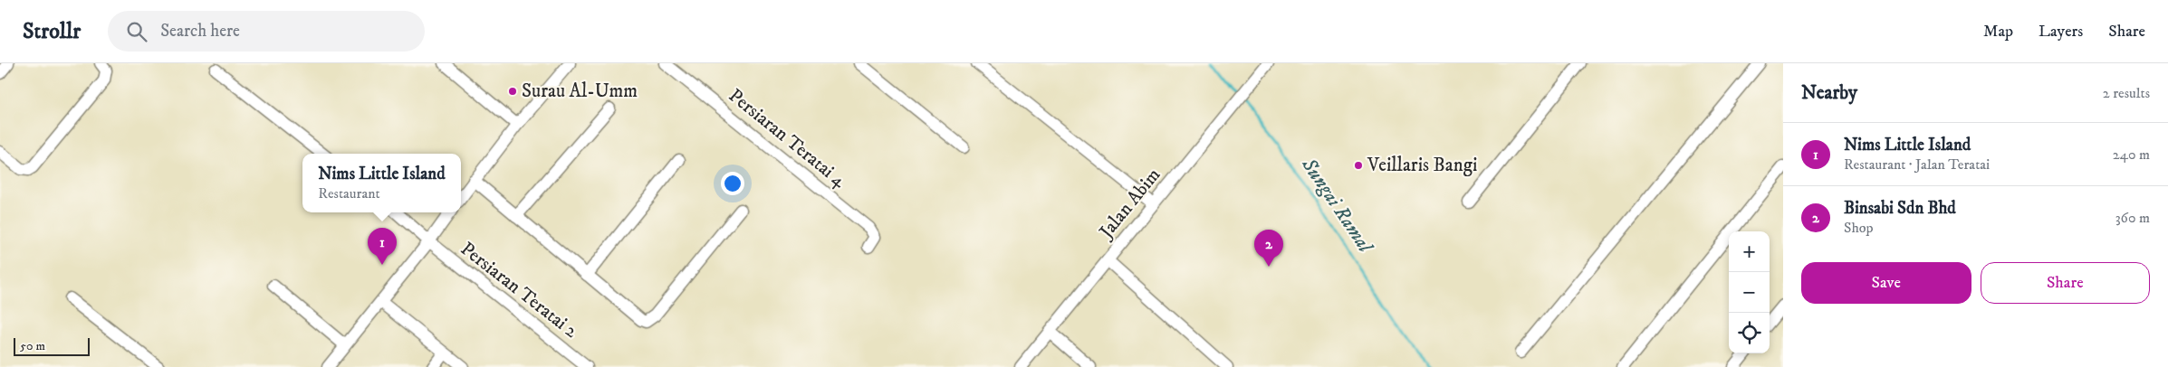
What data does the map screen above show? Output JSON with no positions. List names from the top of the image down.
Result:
{
  "streets": {
    "street": ["Persiaran Teratai 4", "Jalan Abim", "Persiaran Teratai 2"]
  },
  "water": ["Sungai Ramal"],
  "places": ["Surau Al-Umm", "Veillaris Bangi"],
  "scale_bar": "50 m",
  "page": {
    "header": "Strollr",
    "search": "Search here",
    "nav": ["Map", "Layers", "Share"],
    "heading": ["Nearby", "2 results"],
    "list": [
      {
        "mark": "1",
        "name": "Nims Little Island",
        "note": "Restaurant · Jalan Teratai",
        "value": "240 m"
      },
      {
        "mark": "2",
        "name": "Binsabi Sdn Bhd",
        "note": "Shop",
        "value": "360 m"
      }
    ],
    "popup": ["Nims Little Island", "Restaurant"],
    "pins": ["1", "2"],
    "map_buttons": ["+", "−"],
    "buttons": ["Save", "Share"],
    "scale": "50 m"
  }
}
